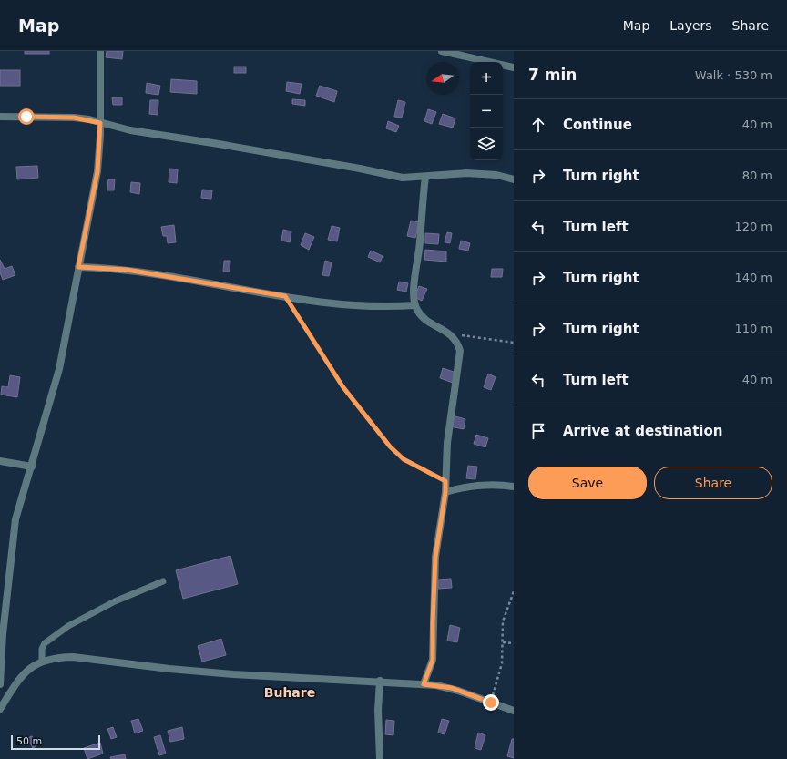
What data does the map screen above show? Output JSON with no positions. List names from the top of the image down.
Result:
{
  "districts": ["Buhare"],
  "scale_bar": "50 m",
  "north": "left",
  "page": {
    "header": "Map",
    "nav": ["Map", "Layers", "Share"],
    "heading": ["7 min", "Walk · 530 m"],
    "map_buttons": ["+", "−"],
    "list": [
      ["Continue", "40 m"],
      ["Turn right", "80 m"],
      ["Turn left", "120 m"],
      ["Turn right", "140 m"],
      ["Turn right", "110 m"],
      ["Turn left", "40 m"],
      "Arrive at destination"
    ],
    "buttons": ["Save", "Share"],
    "scale": "50 m"
  }
}
